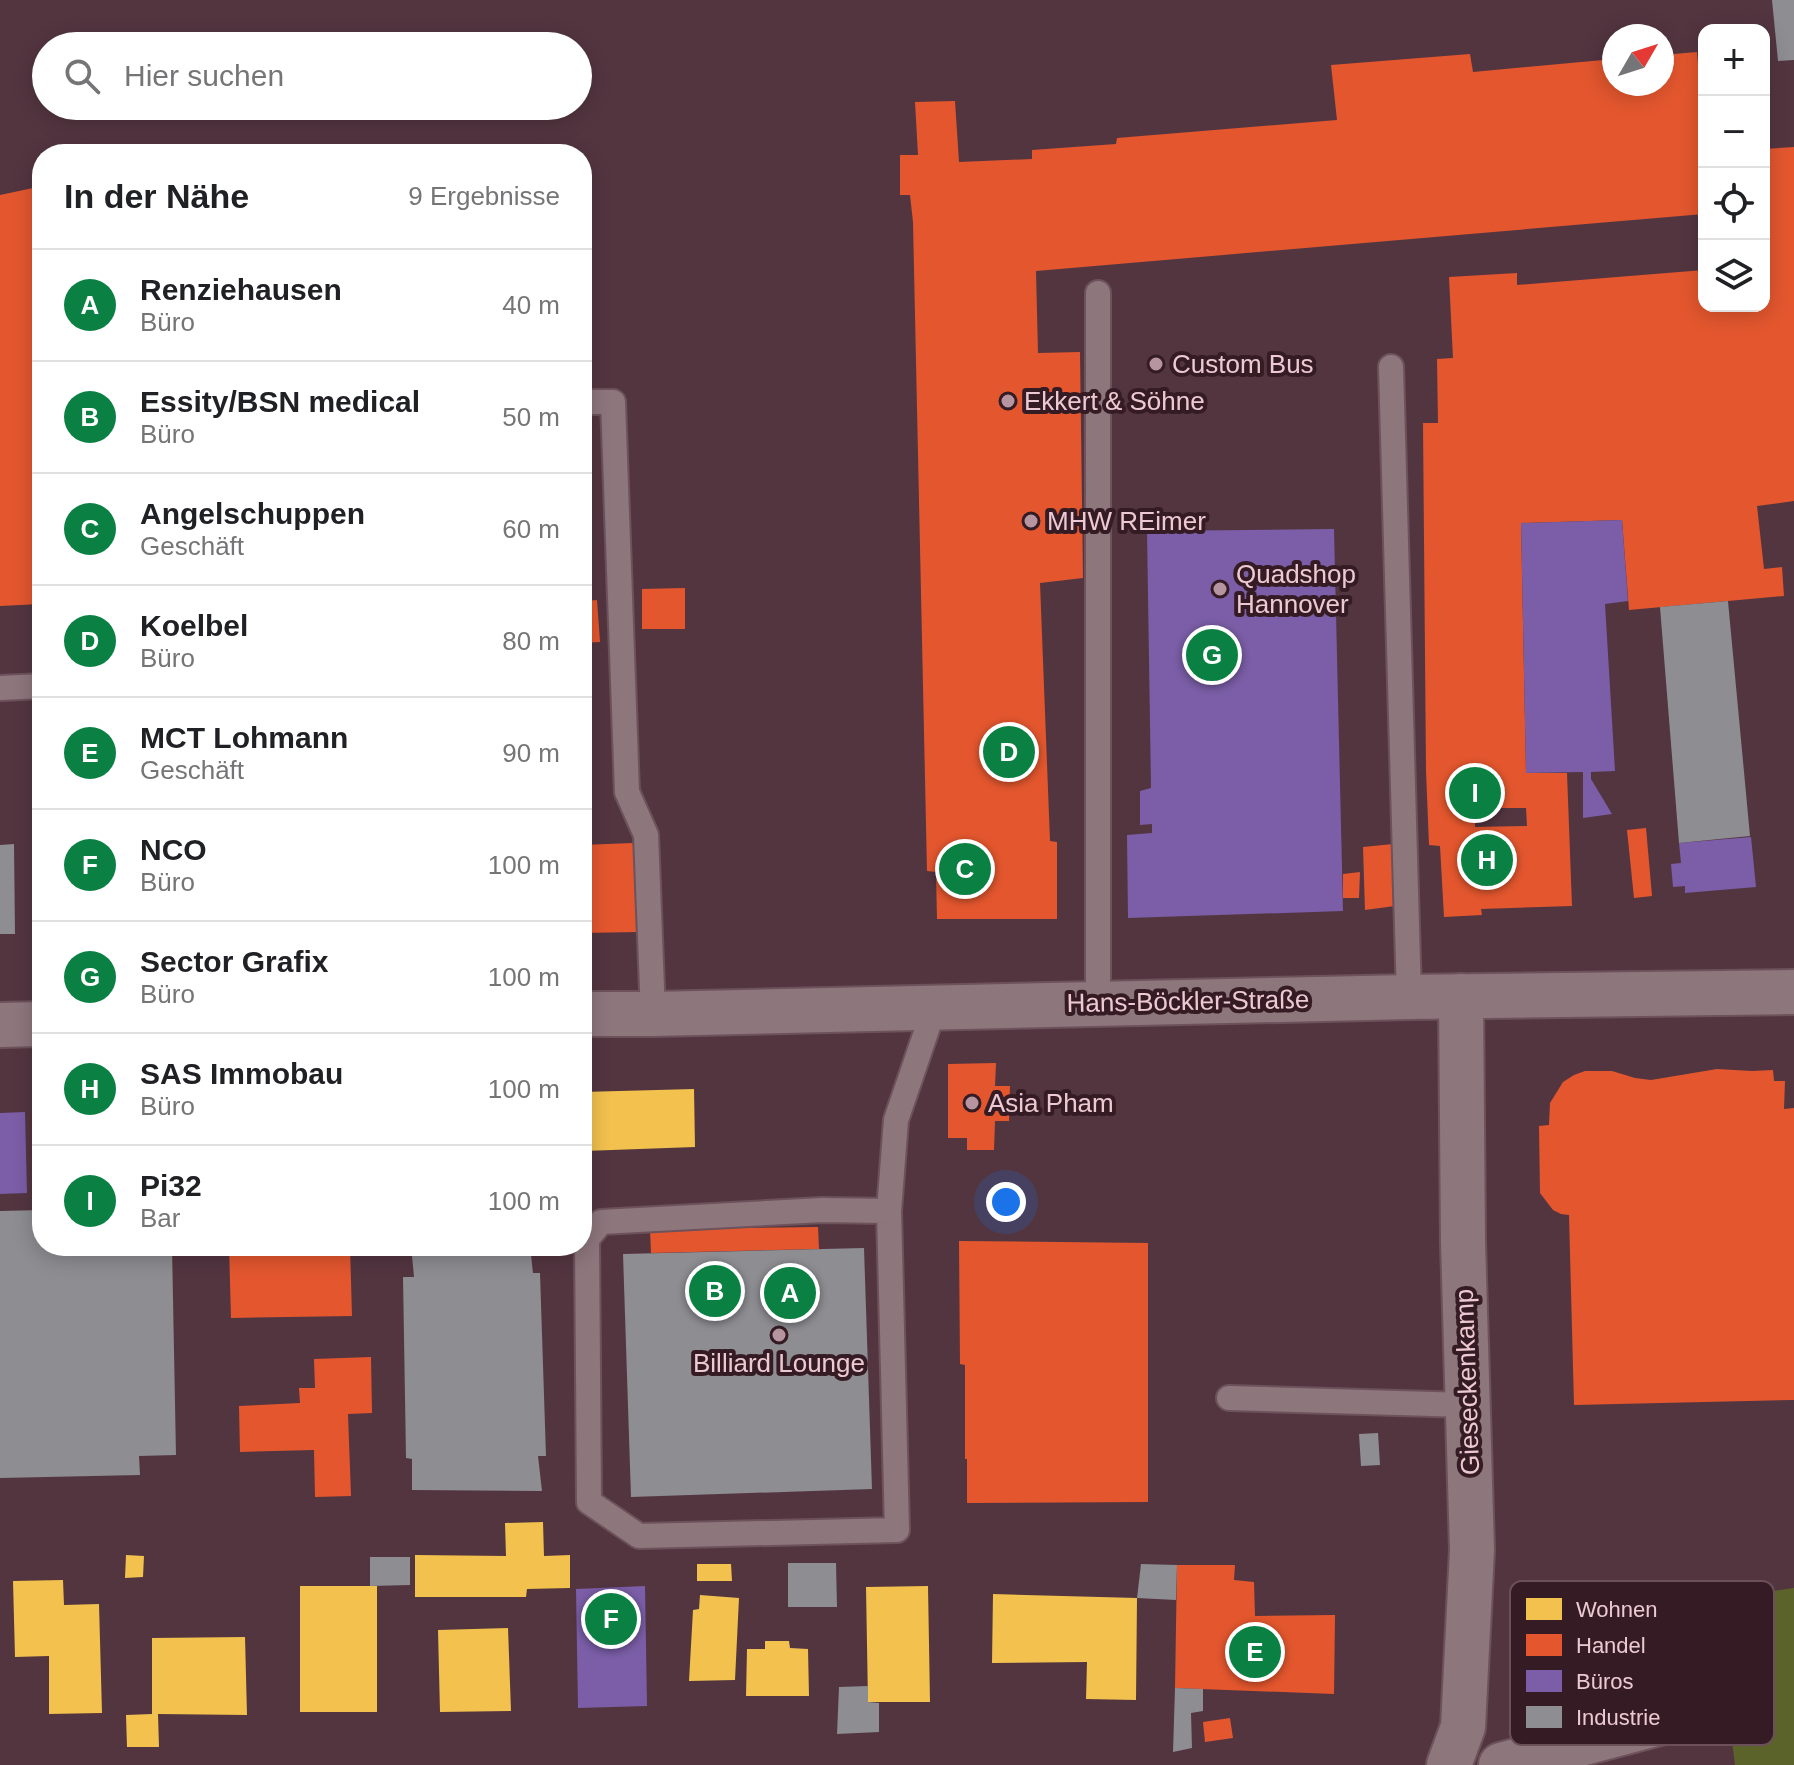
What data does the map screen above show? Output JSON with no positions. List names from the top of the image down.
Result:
{
  "streets": {
    "street": ["Hans-Böckler-Straße", "Gieseckenkamp"]
  },
  "crossings": [
    ["Hans-Böckler-Straße", "Gieseckenkamp"]
  ],
  "places": [
    "Custom Bus",
    "Ekkert & Söhne",
    "MHW REimer",
    "Quadshop Hannover",
    "Asia Pham",
    "Billiard Lounge"
  ],
  "legend": [
    "Wohnen",
    "Handel",
    "Büros",
    "Industrie"
  ],
  "north": "top right",
  "page": {
    "map_buttons": ["+", "−"],
    "search": "Hier suchen",
    "heading": ["In der Nähe", "9 Ergebnisse"],
    "list": [
      {
        "mark": "A",
        "name": "Renziehausen",
        "note": "Büro",
        "value": "40 m"
      },
      {
        "mark": "B",
        "name": "Essity/BSN medical",
        "note": "Büro",
        "value": "50 m"
      },
      {
        "mark": "C",
        "name": "Angelschuppen",
        "note": "Geschäft",
        "value": "60 m"
      },
      {
        "mark": "D",
        "name": "Koelbel",
        "note": "Büro",
        "value": "80 m"
      },
      {
        "mark": "E",
        "name": "MCT Lohmann",
        "note": "Geschäft",
        "value": "90 m"
      },
      {
        "mark": "F",
        "name": "NCO",
        "note": "Büro",
        "value": "100 m"
      },
      {
        "mark": "G",
        "name": "Sector Grafix",
        "note": "Büro",
        "value": "100 m"
      },
      {
        "mark": "H",
        "name": "SAS Immobau",
        "note": "Büro",
        "value": "100 m"
      },
      {
        "mark": "I",
        "name": "Pi32",
        "note": "Bar",
        "value": "100 m"
      }
    ],
    "pins": [
      "G",
      "D",
      "I",
      "H",
      "C",
      "B",
      "A",
      "F",
      "E"
    ]
  }
}
